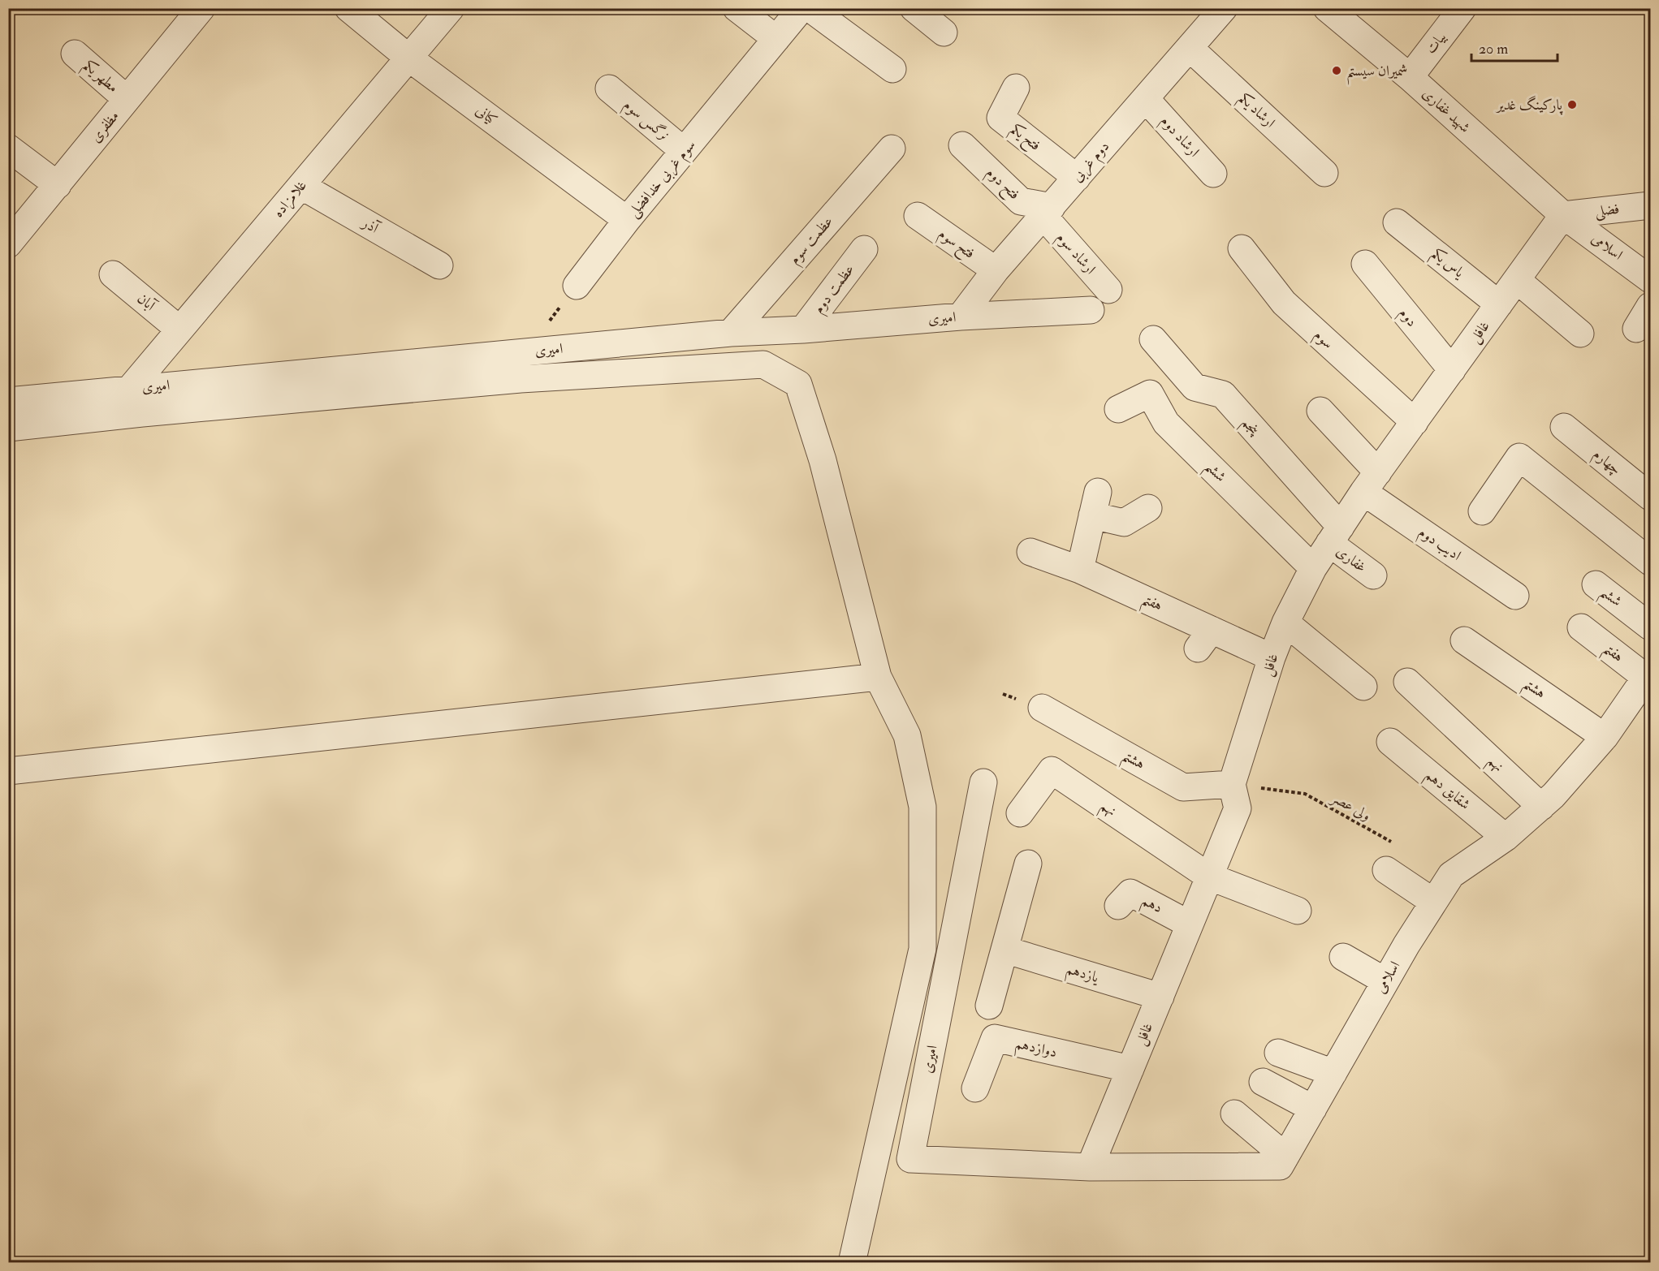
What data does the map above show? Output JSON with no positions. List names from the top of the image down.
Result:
{
  "streets": {
    "street": [
      "بیات",
      "مطهر يكم",
      "ارشاد یکم",
      "شهید غفاری",
      "کیانی",
      "نرگس سوم",
      "مظفری",
      "ارشاد دوم",
      "فتح یکم",
      "دوم غربی",
      "سوم غربی خدافضلی",
      "فتح دوم",
      "غلامزاده",
      "فضلی",
      "آذر",
      "عظمت سوم",
      "فتح سوم",
      "اسلامی",
      "ارشاد سوم",
      "یاس یکم",
      "عظمت دوم",
      "آبان",
      "دوم",
      "امیری",
      "غافل",
      "سوم",
      "پنجم",
      "چهارم",
      "ششم",
      "ادیب دوم",
      "غفاری",
      "هفتم",
      "هشتم",
      "نهم",
      "شقایق دهم",
      "دهم",
      "یازدهم",
      "دوازدهم"
    ],
    "path": ["ولی عصر"]
  },
  "crossings": [
    ["بیات", "شهید غفاری"],
    ["مطهر يكم", "مظفری"],
    ["ارشاد یکم", "دوم غربی"],
    ["شهید غفاری", "فضلی"],
    ["شهید غفاری", "اسلامی"],
    ["شهید غفاری", "غافل"],
    ["کیانی", "سوم غربی خدافضلی"],
    ["کیانی", "غلامزاده"],
    ["نرگس سوم", "سوم غربی خدافضلی"],
    ["ارشاد دوم", "دوم غربی"],
    ["فتح یکم", "دوم غربی"],
    ["دوم غربی", "فتح دوم"],
    ["دوم غربی", "فتح سوم"],
    ["دوم غربی", "ارشاد سوم"],
    ["دوم غربی", "امیری"],
    ["فتح دوم", "ارشاد سوم"],
    ["غلامزاده", "آذر"],
    ["غلامزاده", "آبان"],
    ["غلامزاده", "امیری"],
    ["فضلی", "اسلامی"],
    ["فضلی", "غافل"],
    ["عظمت سوم", "امیری"],
    ["اسلامی", "غافل"],
    ["اسلامی", "هفتم"],
    ["اسلامی", "هشتم"],
    ["اسلامی", "نهم"],
    ["اسلامی", "شقایق دهم"],
    ["یاس یکم", "غافل"],
    ["عظمت دوم", "امیری"],
    ["دوم", "غافل"],
    ["امیری", "غافل"],
    ["غافل", "سوم"],
    ["غافل", "پنجم"],
    ["غافل", "ششم"],
    ["غافل", "ادیب دوم"],
    ["غافل", "غفاری"],
    ["غافل", "هفتم"],
    ["غافل", "هشتم"],
    ["غافل", "نهم"],
    ["غافل", "ولی عصر"],
    ["غافل", "دهم"],
    ["غافل", "یازدهم"],
    ["غافل", "دوازدهم"],
    ["پنجم", "غفاری"],
    ["هشتم", "ولی عصر"]
  ],
  "places": ["شمیران سیستم", "پارکینگ غدیر"],
  "scale_bar": "20 m"
}
